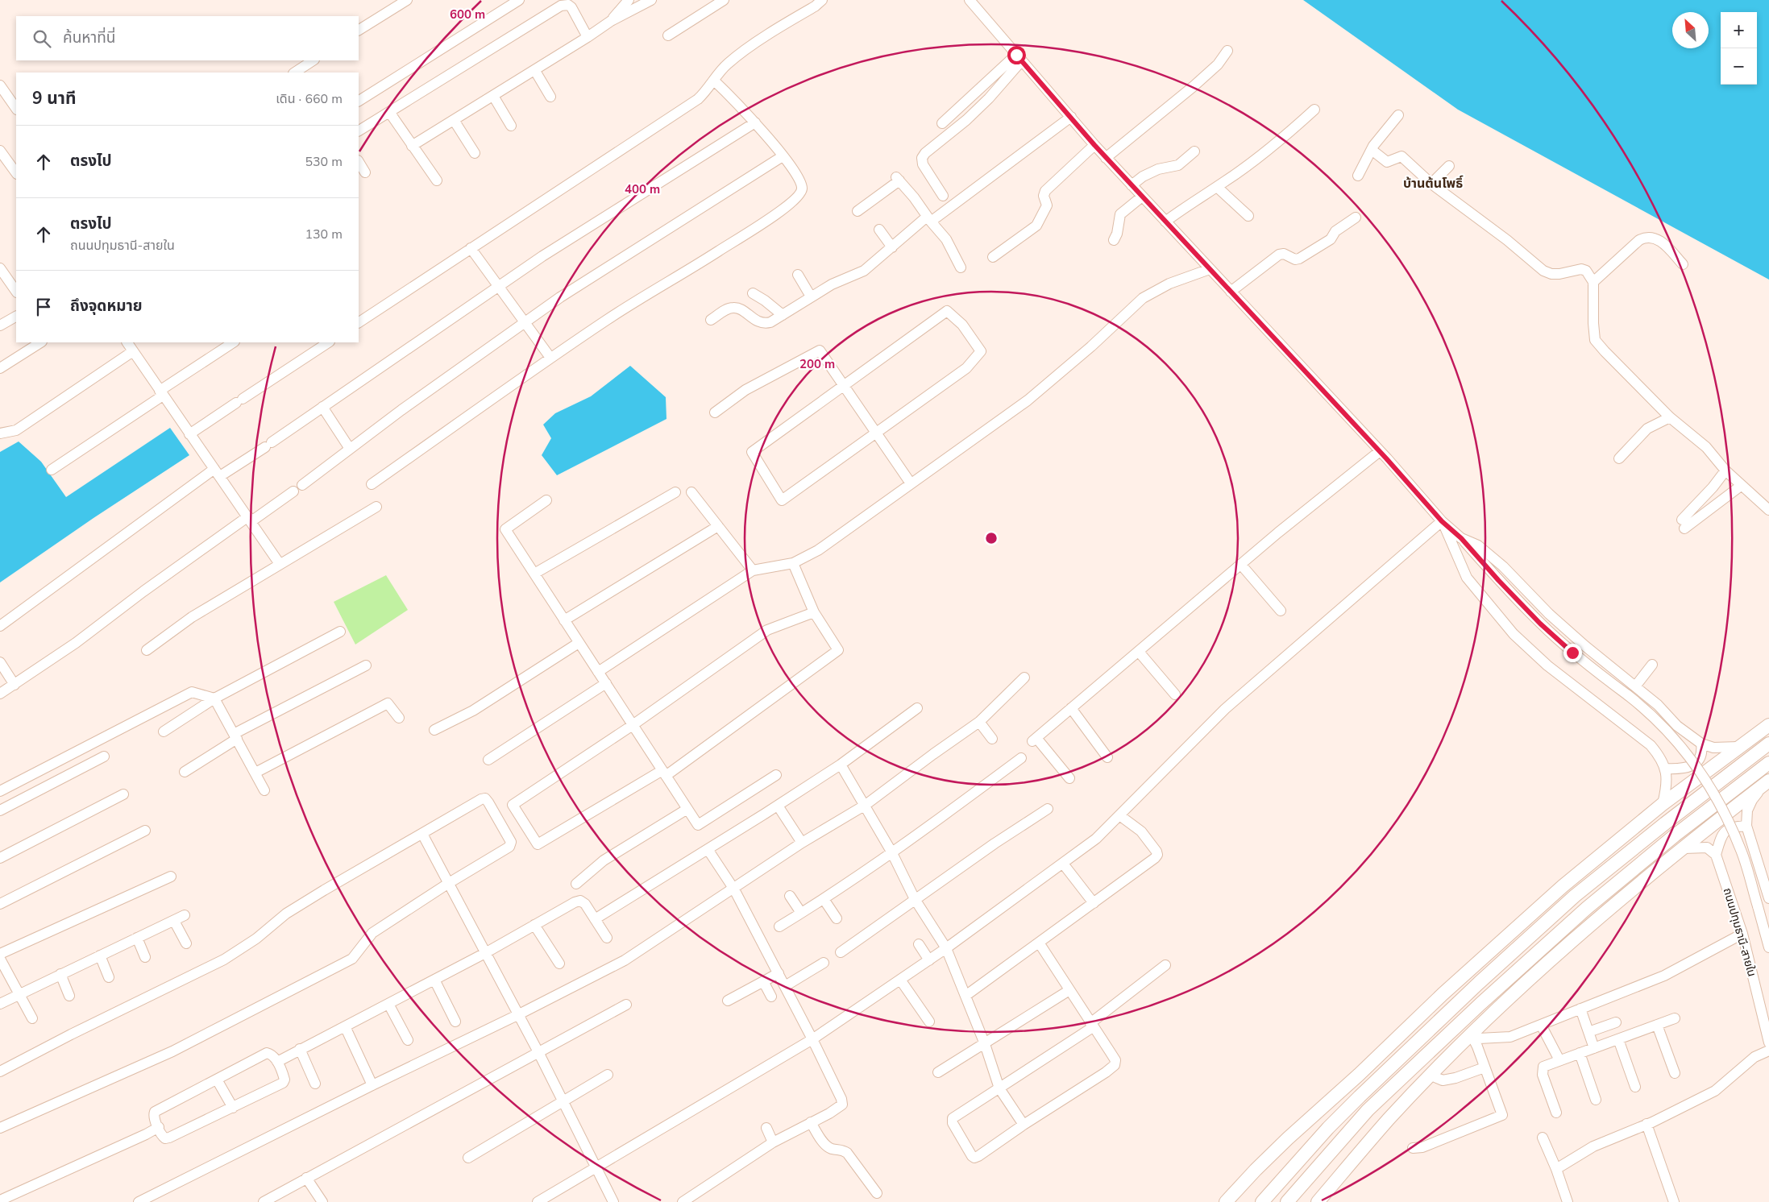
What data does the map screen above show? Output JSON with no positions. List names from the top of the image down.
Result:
{
  "streets": {
    "street": ["ถนนปทุมธานี-สายใน"]
  },
  "districts": ["บ้านต้นโพธิ์"],
  "north": "top left",
  "page": {
    "map_buttons": ["+", "−"],
    "search": "ค้นหาที่นี่",
    "heading": ["9 นาที", "เดิน · 660 m"],
    "list": [
      ["ตรงไป", "530 m"],
      ["ตรงไป", "ถนนปทุมธานี-สายใน", "130 m"],
      "ถึงจุดหมาย"
    ]
  },
  "rings": ["600 m", "400 m", "200 m"]
}
